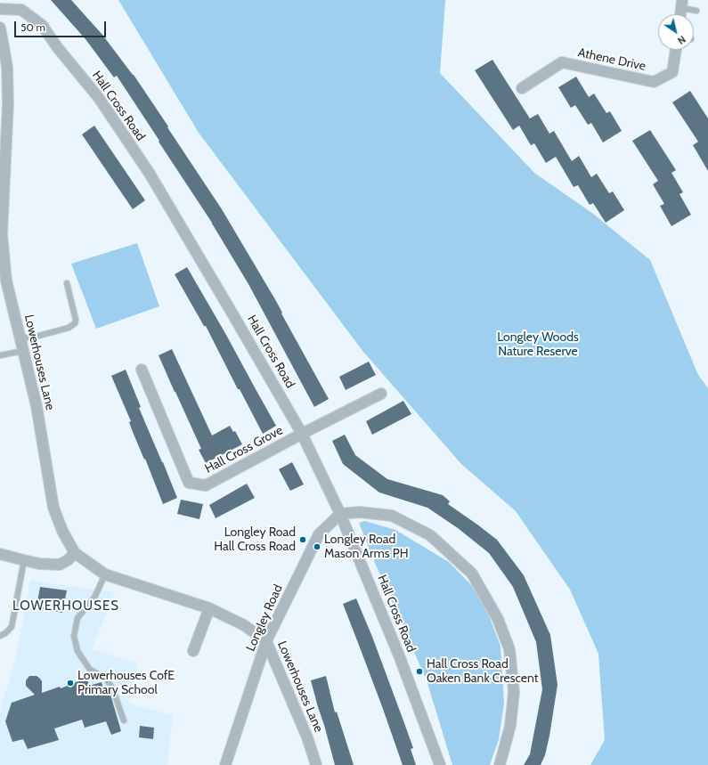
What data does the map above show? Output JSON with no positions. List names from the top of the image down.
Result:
{
  "streets": {
    "street": [
      "Athene Drive",
      "Hall Cross Road",
      "Lowerhouses Lane",
      "Hall Cross Grove",
      "Longley Road"
    ]
  },
  "crossings": [
    ["Hall Cross Road", "Hall Cross Grove"],
    ["Hall Cross Road", "Longley Road"],
    ["Lowerhouses Lane", "Longley Road"]
  ],
  "districts": ["LOWERHOUSES"],
  "parks": ["Longley Woods Nature Reserve"],
  "places": [
    "Longley Road Hall Cross Road",
    "Longley Road Mason Arms PH",
    "Hall Cross Road Oaken Bank Crescent",
    "Lowerhouses CofE Primary School"
  ],
  "scale_bar": "50 m",
  "north": "bottom right"
}
